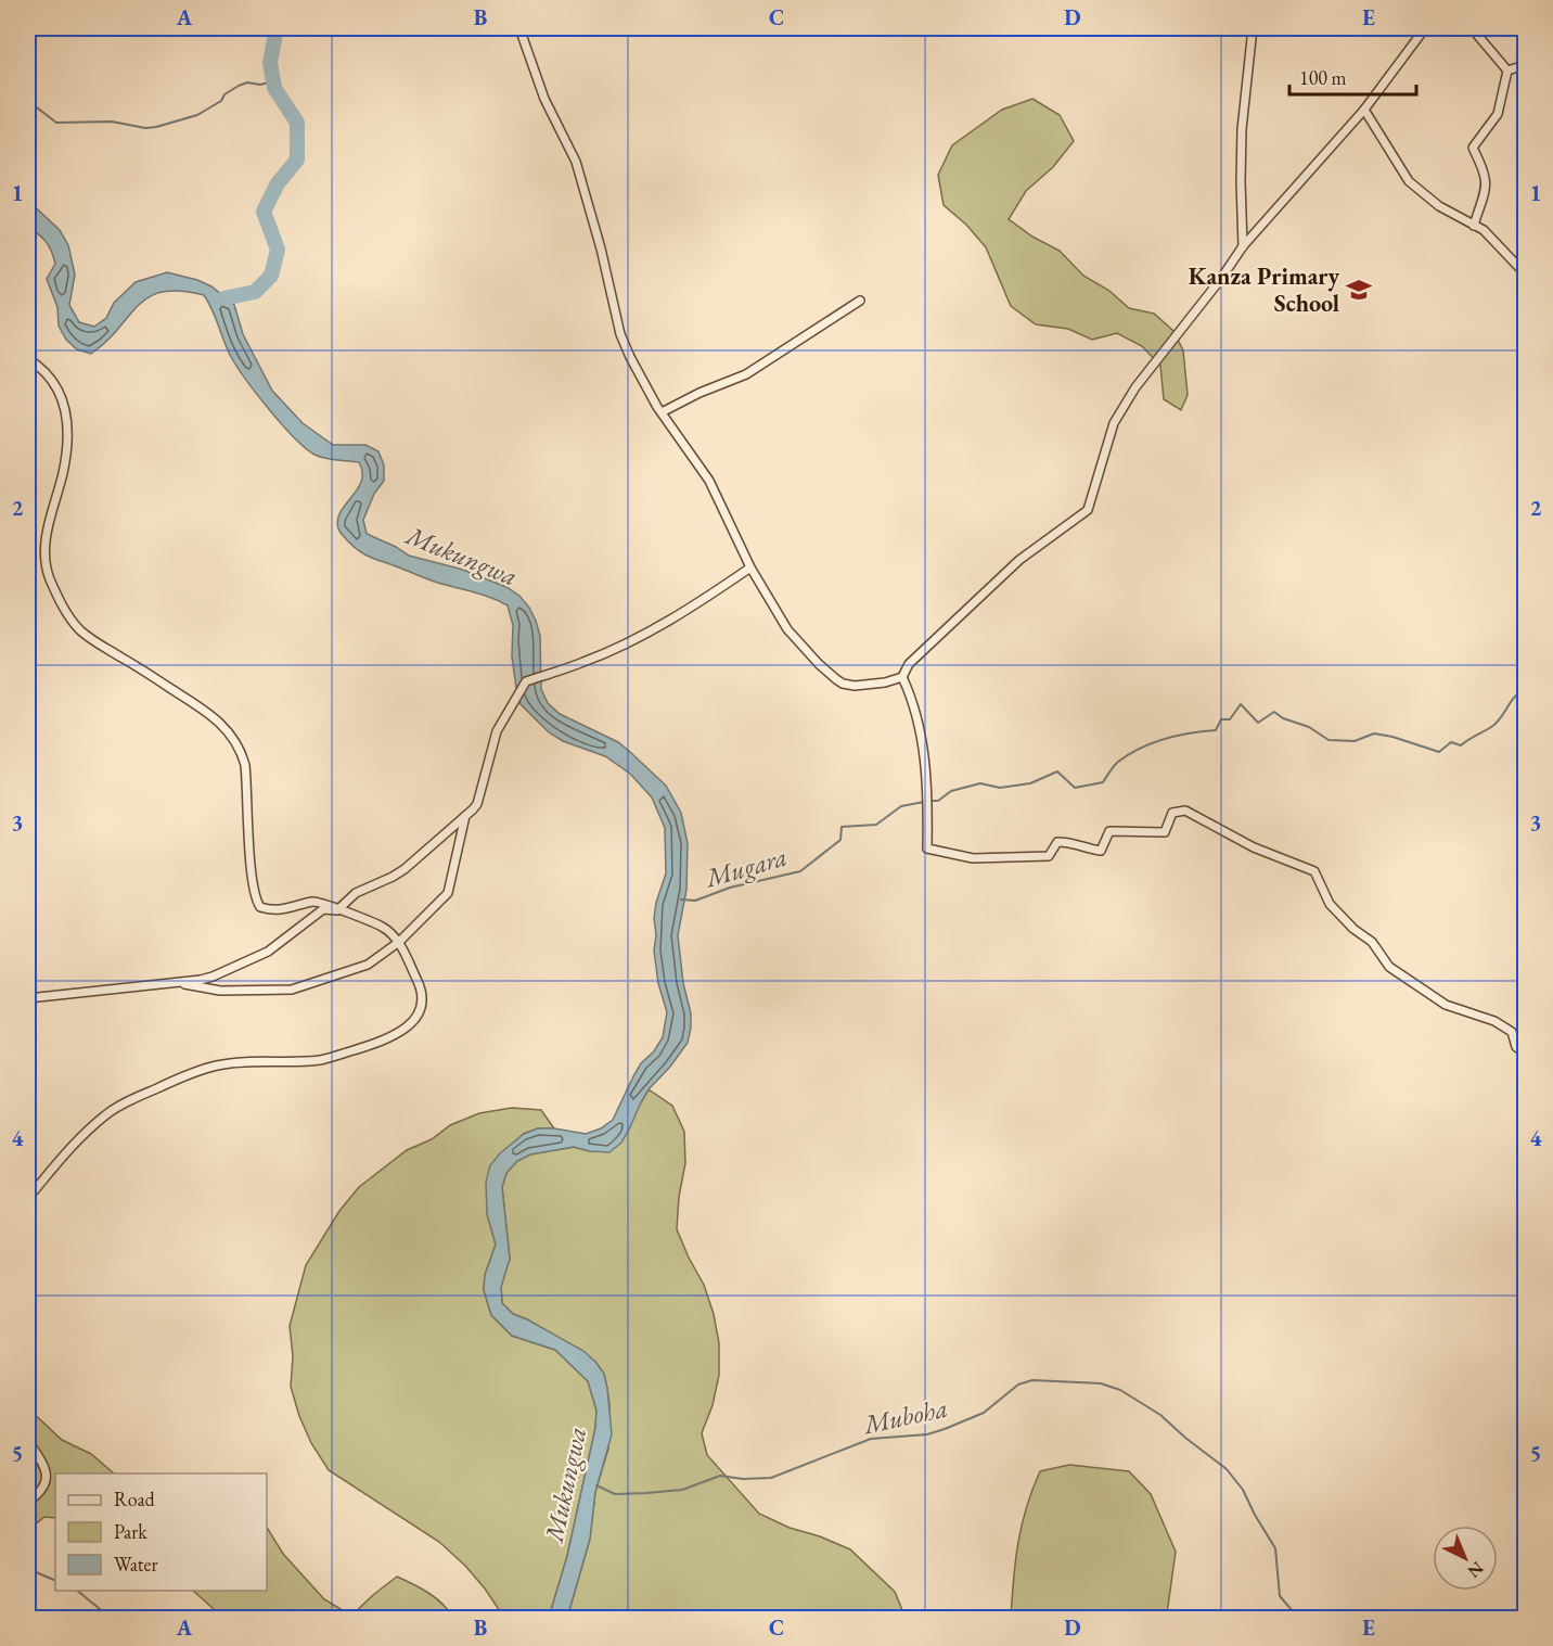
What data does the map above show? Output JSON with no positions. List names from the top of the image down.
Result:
{
  "water": ["Mukungwa", "Mugara", "Muboha"],
  "places": {
    "school or university": ["Kanza Primary School"]
  },
  "legend": ["Road", "Park", "Water"],
  "scale_bar": "100 m",
  "north": "bottom right",
  "grid": {
    "columns": [
      "A",
      "B",
      "C",
      "D",
      "E"
    ],
    "rows": [
      "1",
      "2",
      "3",
      "4",
      "5"
    ]
  }
}
